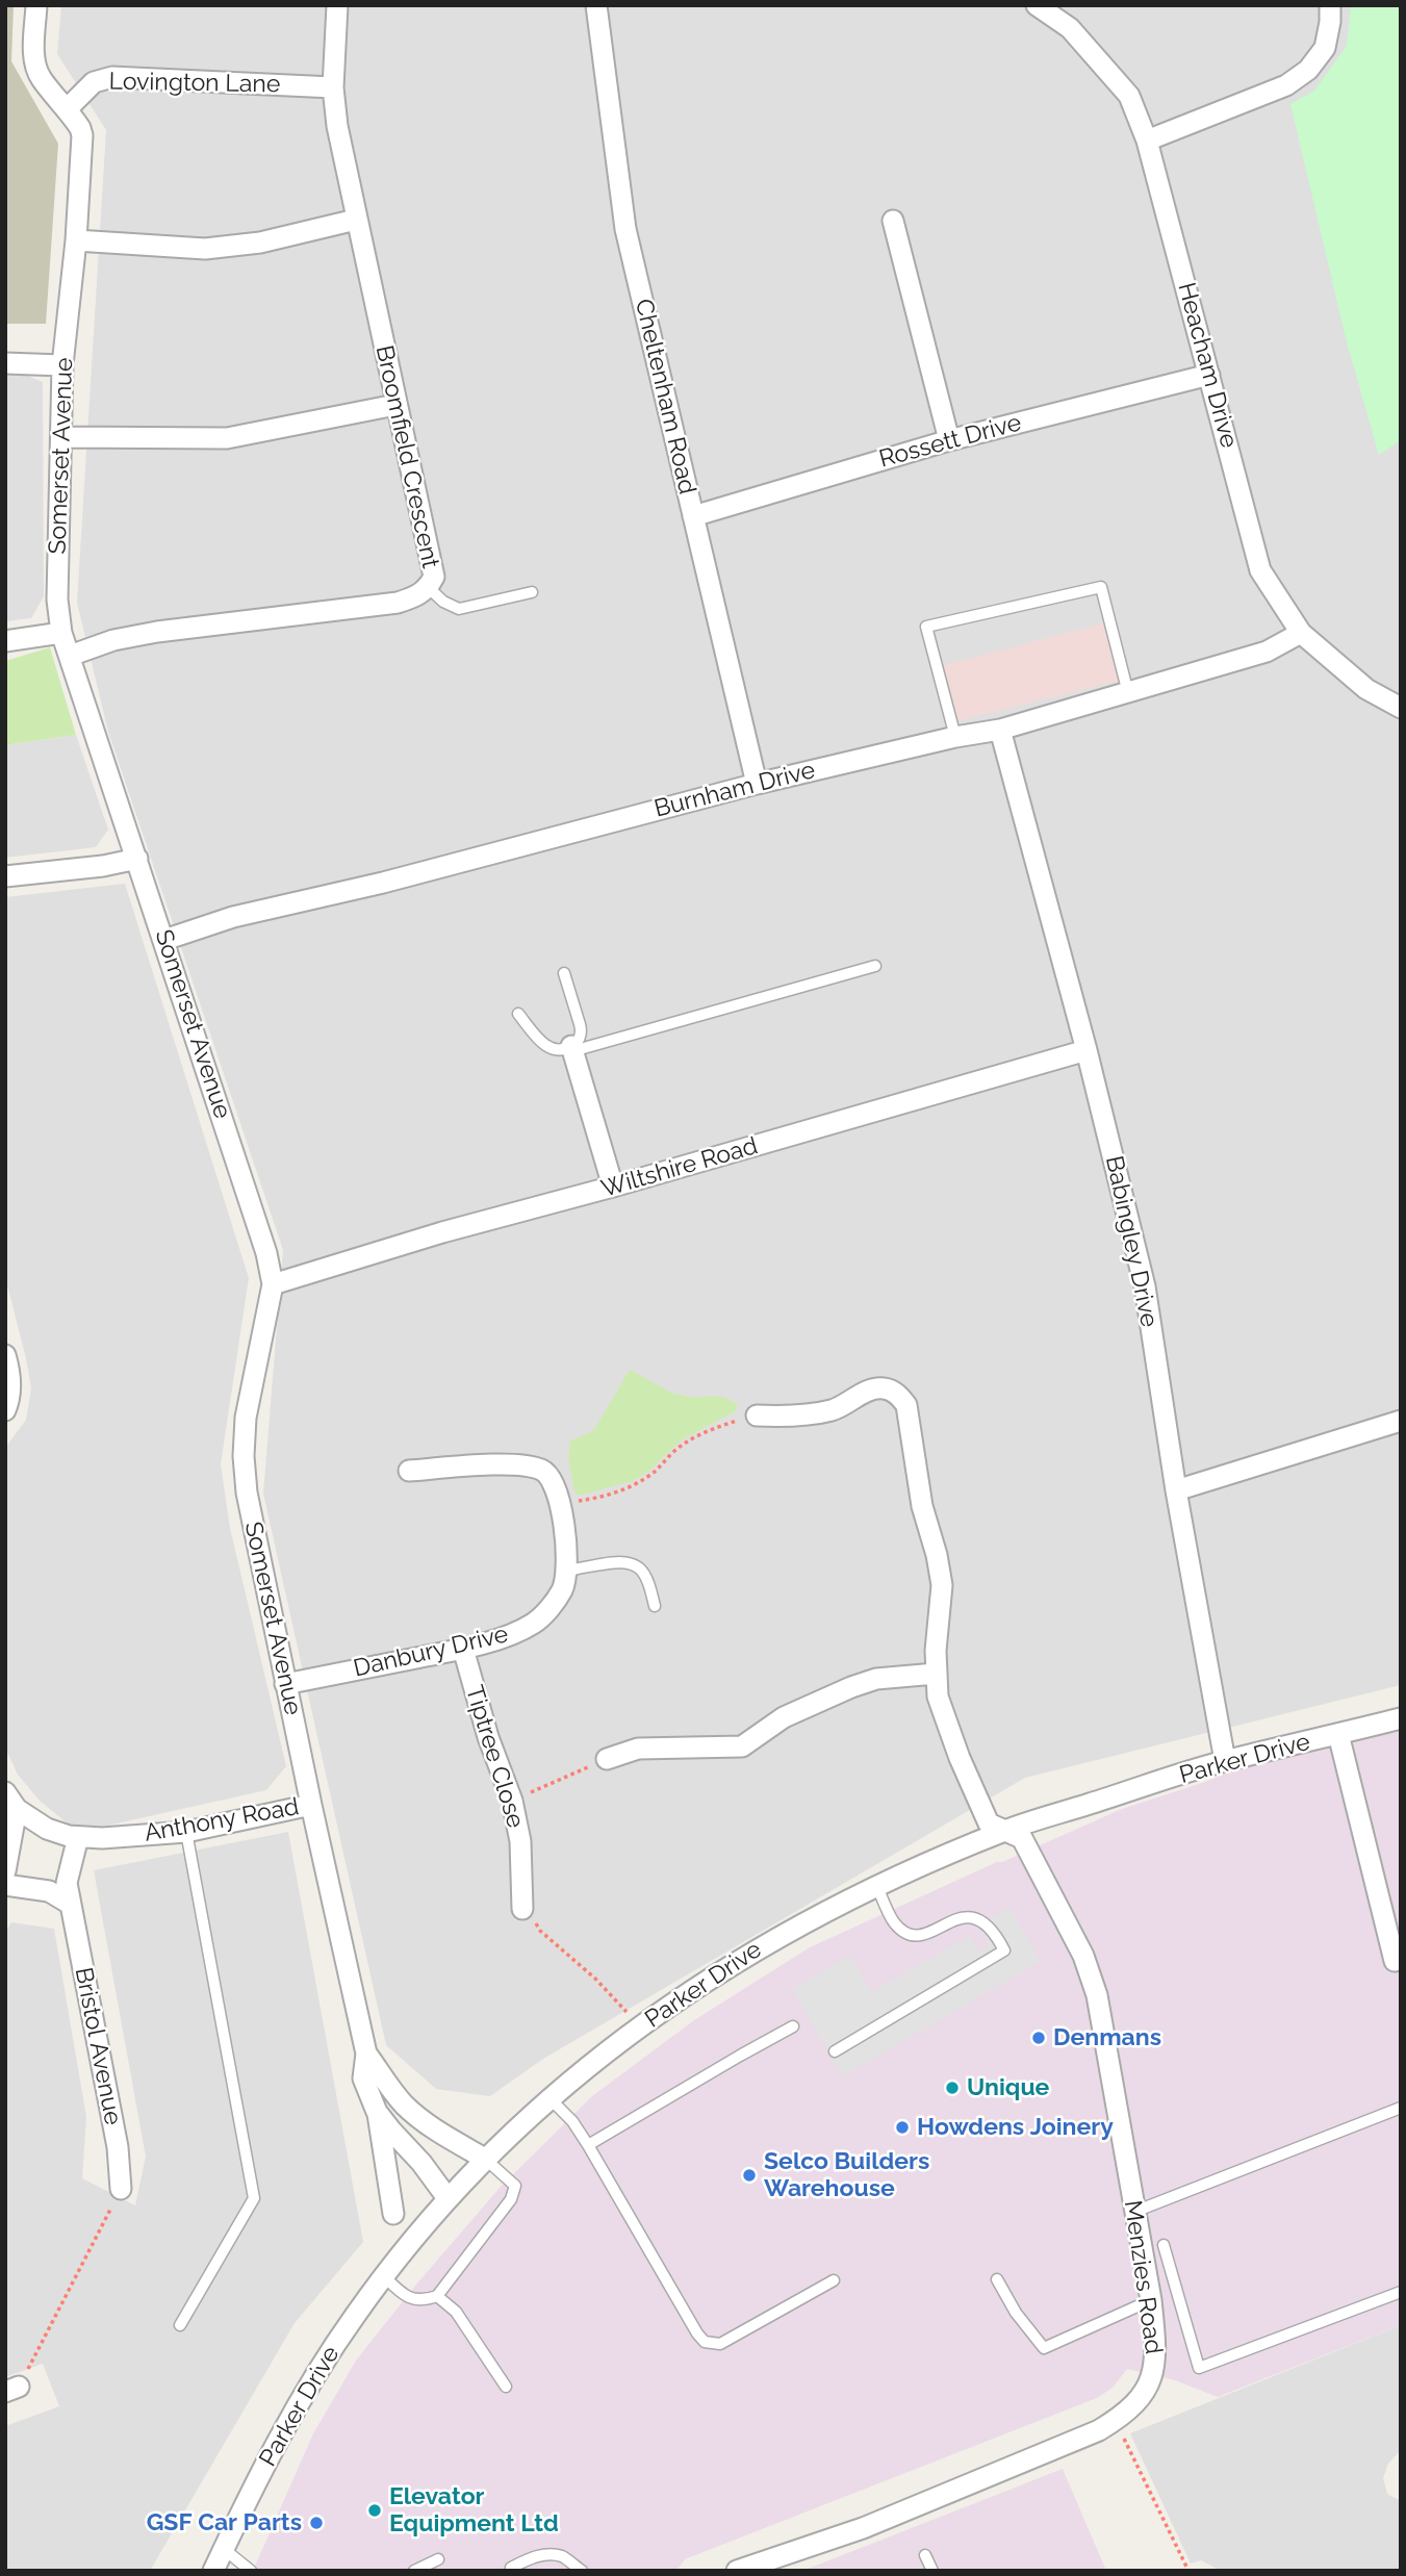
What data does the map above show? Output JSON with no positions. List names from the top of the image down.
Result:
{
  "streets": {
    "street": [
      "Lovington Lane",
      "Heacham Drive",
      "Cheltenham Road",
      "Rossett Drive",
      "Somerset Avenue",
      "Broomfield Crescent",
      "Burnham Drive",
      "Wiltshire Road",
      "Babingley Drive",
      "Danbury Drive",
      "Tiptree Close",
      "Parker Drive",
      "Anthony Road",
      "Bristol Avenue",
      "Menzies Road"
    ]
  },
  "crossings": [
    ["Lovington Lane", "Somerset Avenue"],
    ["Lovington Lane", "Broomfield Crescent"],
    ["Heacham Drive", "Rossett Drive"],
    ["Heacham Drive", "Burnham Drive"],
    ["Cheltenham Road", "Rossett Drive"],
    ["Cheltenham Road", "Burnham Drive"],
    ["Somerset Avenue", "Broomfield Crescent"],
    ["Somerset Avenue", "Burnham Drive"],
    ["Somerset Avenue", "Wiltshire Road"],
    ["Somerset Avenue", "Danbury Drive"],
    ["Somerset Avenue", "Parker Drive"],
    ["Somerset Avenue", "Anthony Road"],
    ["Burnham Drive", "Babingley Drive"],
    ["Wiltshire Road", "Babingley Drive"],
    ["Babingley Drive", "Parker Drive"],
    ["Danbury Drive", "Tiptree Close"],
    ["Parker Drive", "Menzies Road"],
    ["Anthony Road", "Bristol Avenue"]
  ],
  "places": [
    "Denmans",
    "Unique",
    "Howdens Joinery",
    "Selco Builders Warehouse",
    "Elevator Equipment Ltd",
    "GSF Car Parts"
  ]
}
